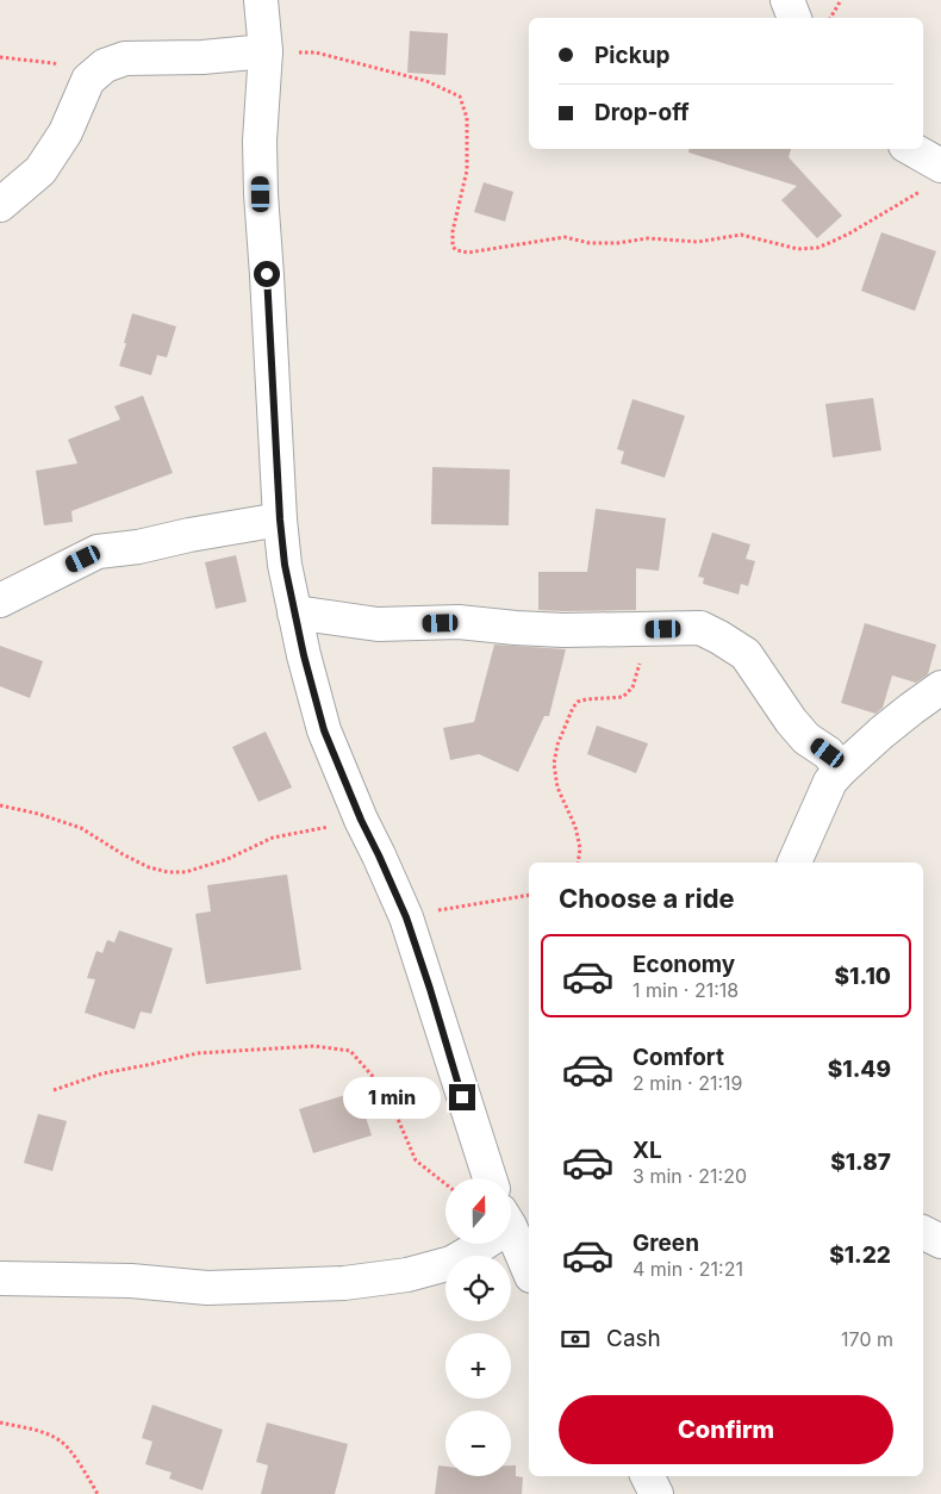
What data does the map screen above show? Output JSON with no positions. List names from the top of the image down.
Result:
{
  "north": "top",
  "page": {
    "banner": ["Pickup", "Drop-off"],
    "heading": "Choose a ride",
    "list": [
      {
        "name": "Economy",
        "note": "1 min · 21:18",
        "value": "$1.10"
      },
      {
        "name": "Comfort",
        "note": "2 min · 21:19",
        "value": "$1.49"
      },
      {
        "name": "XL",
        "note": "3 min · 21:20",
        "value": "$1.87"
      },
      {
        "name": "Green",
        "note": "4 min · 21:21",
        "value": "$1.22"
      }
    ],
    "bubble": "1 min",
    "map_buttons": ["+", "−"],
    "pay": ["Cash", "170 m"],
    "buttons": "Confirm"
  }
}
